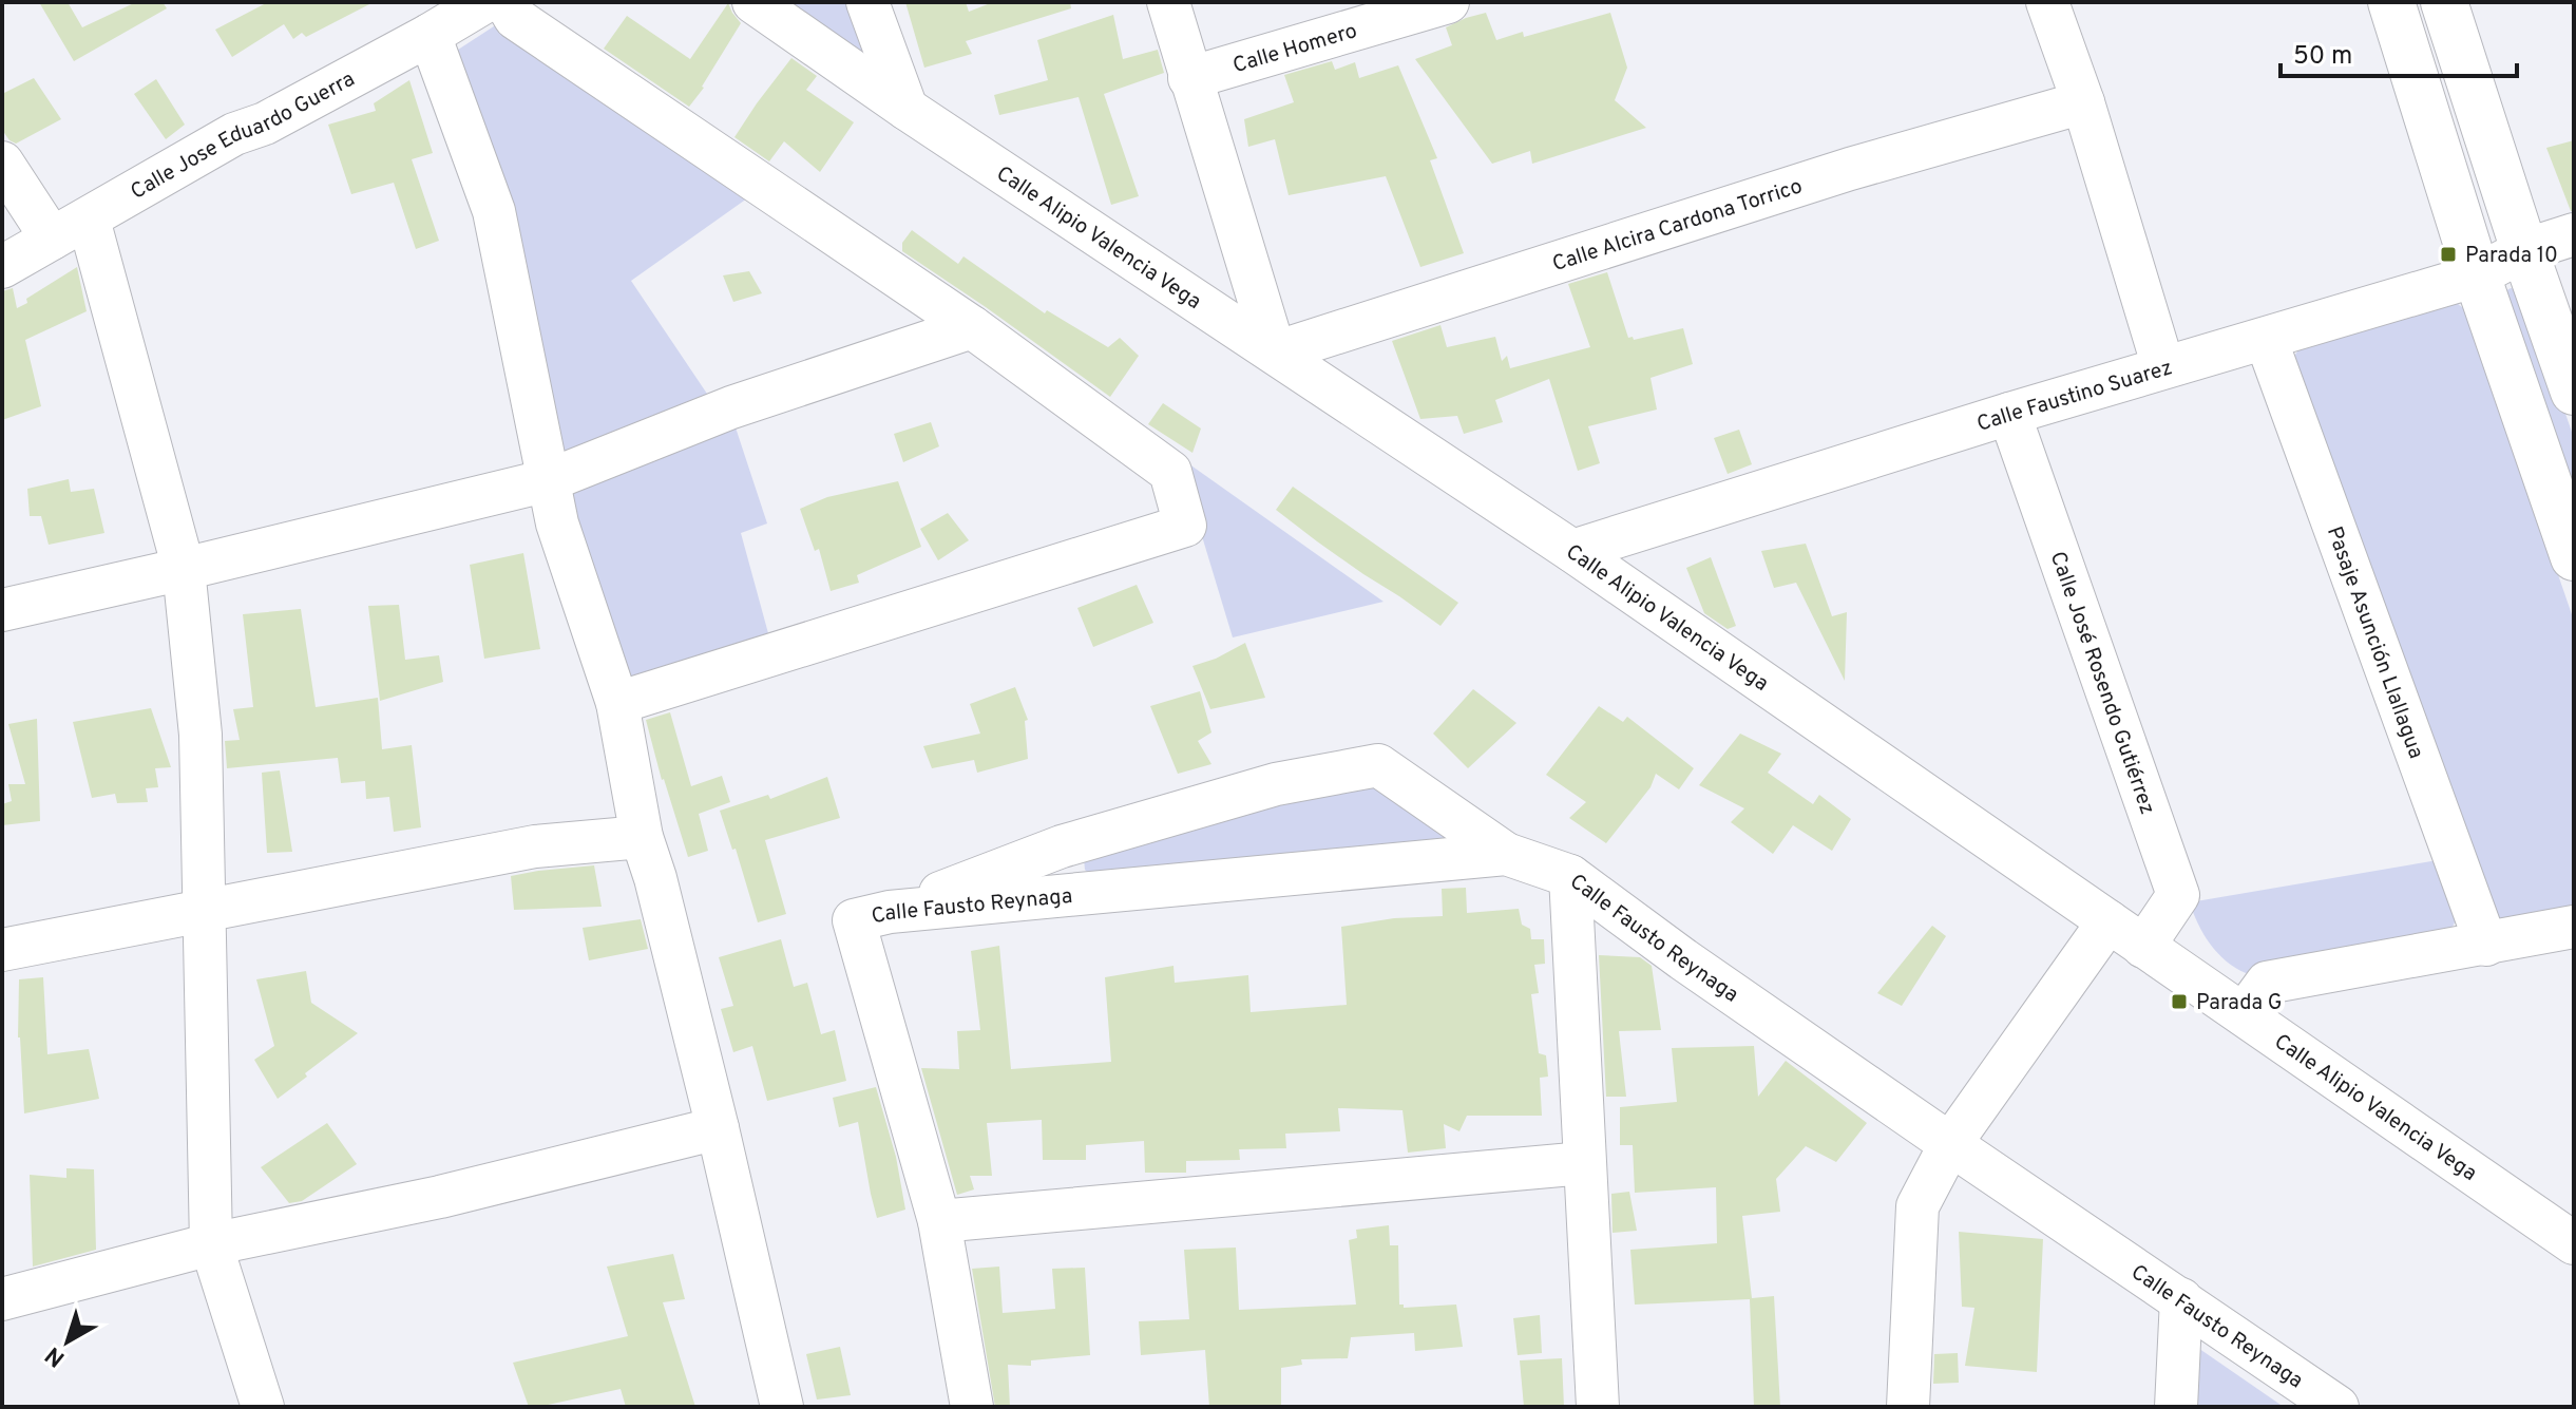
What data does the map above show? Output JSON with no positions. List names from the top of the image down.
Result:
{
  "streets": {
    "street": [
      "Calle Homero",
      "Calle Jose Eduardo Guerra",
      "Calle Alcira Cardona Torrico",
      "Calle Alipio Valencia Vega",
      "Calle Faustino Suarez",
      "Pasaje Asunción Llallagua",
      "Calle José Rosendo Gutiérrez",
      "Calle Fausto Reynaga"
    ]
  },
  "crossings": [
    ["Calle Alcira Cardona Torrico", "Calle Alipio Valencia Vega"],
    ["Calle Alipio Valencia Vega", "Calle Faustino Suarez"],
    ["Calle Alipio Valencia Vega", "Calle José Rosendo Gutiérrez"],
    ["Calle Faustino Suarez", "Pasaje Asunción Llallagua"],
    ["Calle Faustino Suarez", "Calle José Rosendo Gutiérrez"]
  ],
  "places": {
    "transit": ["Parada 10", "Parada G"]
  },
  "scale_bar": "50 m",
  "north": "bottom left"
}
